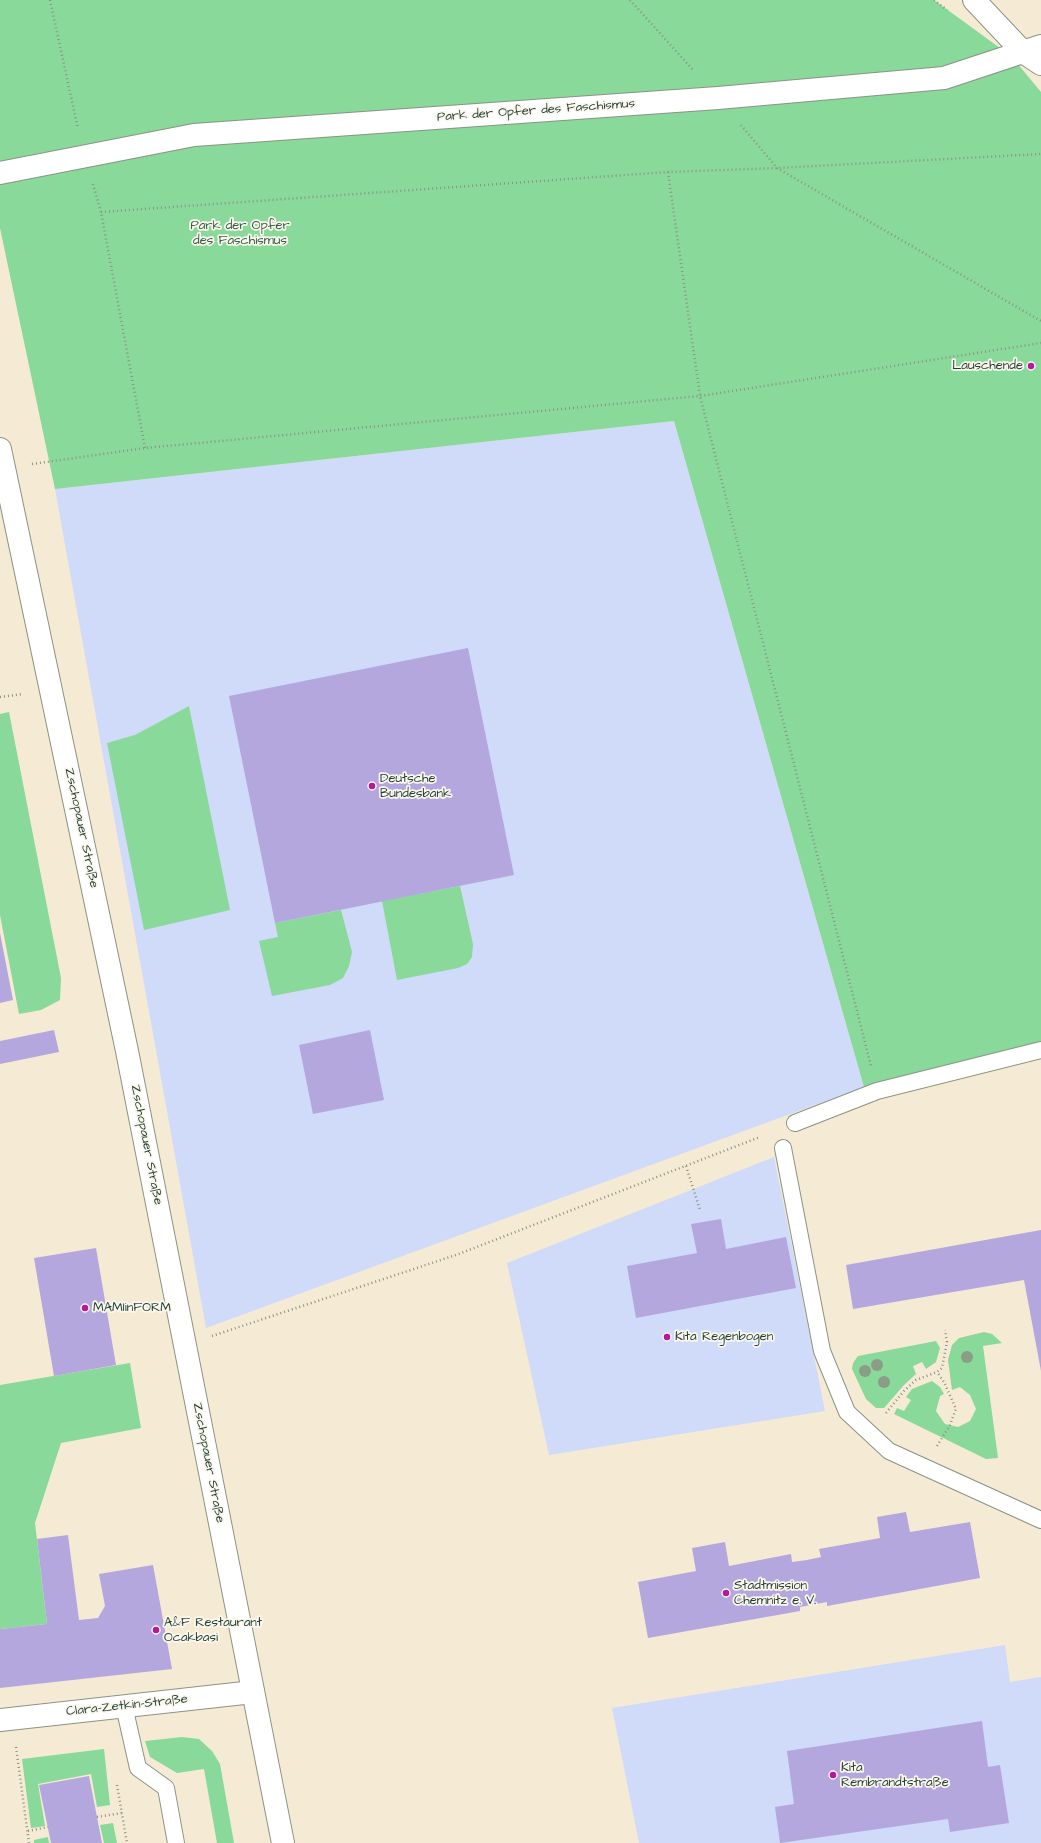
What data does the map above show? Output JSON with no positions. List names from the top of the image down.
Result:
{
  "streets": {
    "street": ["Park der Opfer des Faschismus", "Zschopauer Straße", "Clara-Zetkin-Straße"]
  },
  "crossings": [
    ["Zschopauer Straße", "Clara-Zetkin-Straße"]
  ],
  "parks": ["Park der Opfer des Faschismus"],
  "places": [
    "Lauschende",
    "Deutsche Bundesbank",
    "MAMIinFORM",
    "Kita Regenbogen",
    "Stadtmission Chemnitz e. V.",
    "A&F Restaurant Ocakbasi",
    "Kita Rembrandtstraße"
  ]
}
